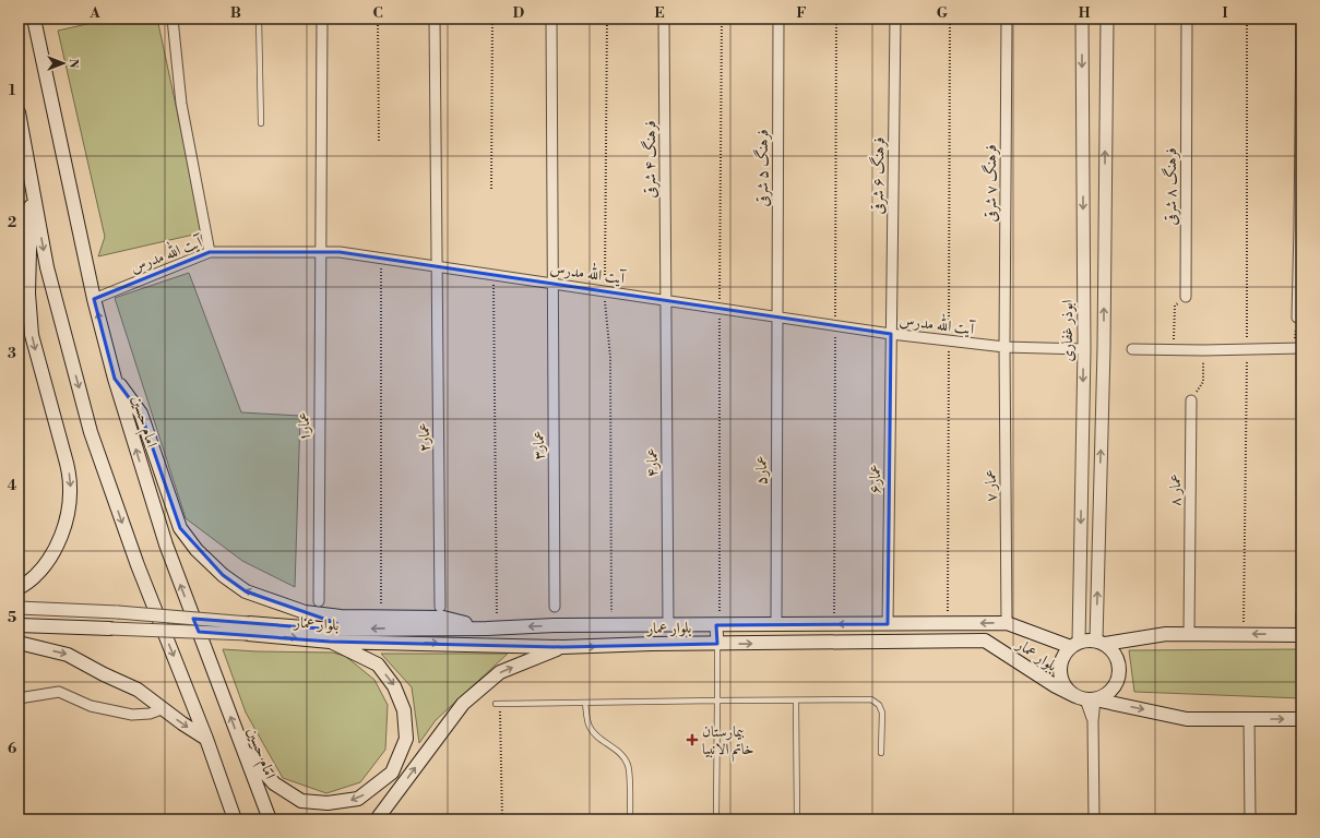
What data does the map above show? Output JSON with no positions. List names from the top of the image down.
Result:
{
  "streets": {
    "main road": ["امام حسین", "بلوار عمار"],
    "street": [
      "فرهنگ ۴ شرقی",
      "فرهنگ ۵ شرقی",
      "فرهنگ ۶ شرقی",
      "فرهنگ ۷ شرقی",
      "فرهنگ ۸ شرقی",
      "آیت الله مدرس",
      "ابوذر غفاری",
      "عمار۱",
      "عمار۲",
      "عمار۳",
      "عمار۴",
      "عمار۵",
      "عمار۶",
      "عمار ۷",
      "عمار ۸"
    ]
  },
  "crossings": [
    ["فرهنگ ۴ شرقی", "آیت الله مدرس"],
    ["فرهنگ ۴ شرقی", "عمار۴"],
    ["فرهنگ ۵ شرقی", "آیت الله مدرس"],
    ["فرهنگ ۵ شرقی", "عمار۵"],
    ["فرهنگ ۶ شرقی", "آیت الله مدرس"],
    ["فرهنگ ۶ شرقی", "عمار۶"],
    ["فرهنگ ۷ شرقی", "آیت الله مدرس"],
    ["فرهنگ ۷ شرقی", "عمار ۷"],
    ["آیت الله مدرس", "ابوذر غفاری"],
    ["آیت الله مدرس", "امام حسین"],
    ["آیت الله مدرس", "عمار۱"],
    ["آیت الله مدرس", "عمار۲"],
    ["آیت الله مدرس", "عمار۳"],
    ["آیت الله مدرس", "عمار۴"],
    ["آیت الله مدرس", "عمار۵"],
    ["آیت الله مدرس", "عمار۶"],
    ["آیت الله مدرس", "عمار ۷"],
    ["ابوذر غفاری", "بلوار عمار"],
    ["عمار۴", "بلوار عمار"],
    ["عمار۵", "بلوار عمار"],
    ["عمار۶", "بلوار عمار"],
    ["عمار ۷", "بلوار عمار"]
  ],
  "places": {
    "health": ["بیمارستان خاتم الانبیا"]
  },
  "north": "right",
  "grid": {
    "columns": [
      "A",
      "B",
      "C",
      "D",
      "E",
      "F",
      "G",
      "H",
      "I"
    ],
    "rows": [
      "1",
      "2",
      "3",
      "4",
      "5",
      "6"
    ]
  }
}
